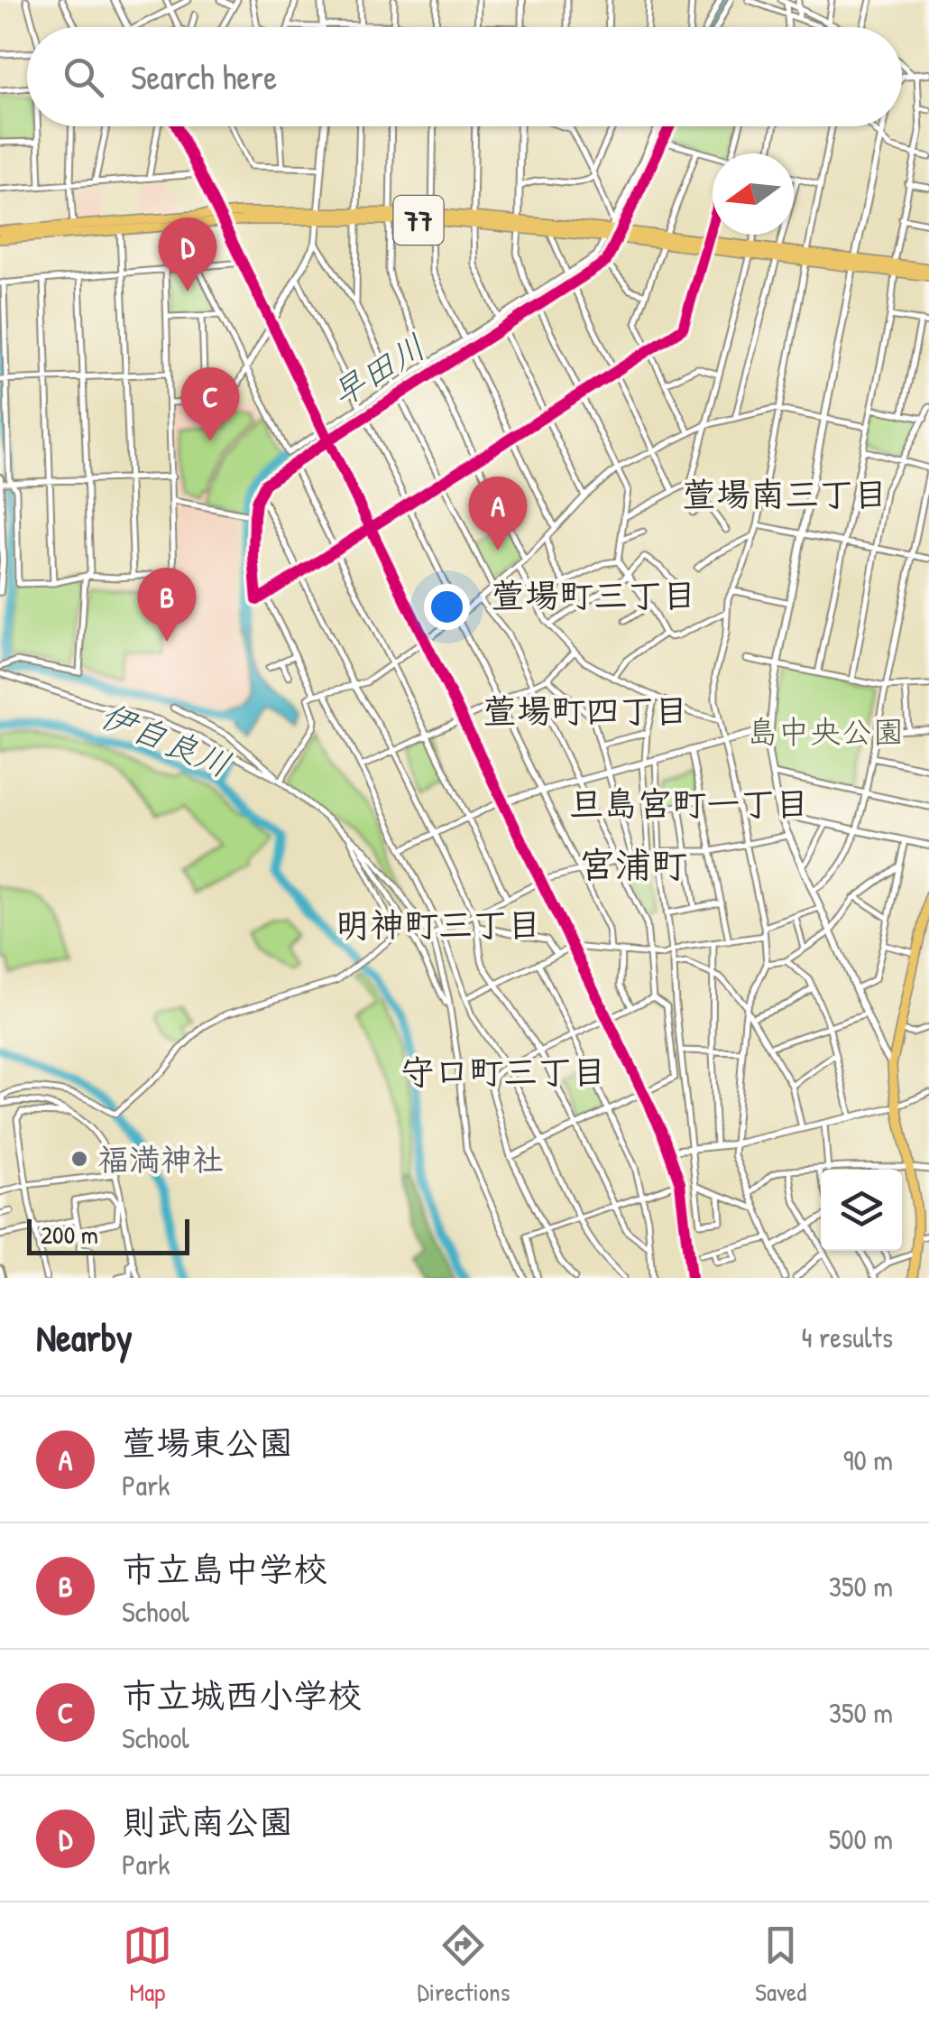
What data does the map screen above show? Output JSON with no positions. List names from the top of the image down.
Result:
{
  "streets": {
    "main road": ["77"]
  },
  "districts": [
    "萱場南三丁目",
    "萱場町三丁目",
    "萱場町四丁目",
    "旦島宮町一丁目",
    "宮浦町",
    "明神町三丁目",
    "守口町三丁目"
  ],
  "water": ["早田川", "伊自良川"],
  "parks": ["島中央公園"],
  "places": ["福満神社"],
  "scale_bar": "200 m",
  "north": "left",
  "page": {
    "search": "Search here",
    "pins": [
      "D",
      "C",
      "A",
      "B"
    ],
    "scale": "200 m",
    "heading": ["Nearby", "4 results"],
    "list": [
      {
        "mark": "A",
        "name": "萱場東公園",
        "note": "Park",
        "value": "90 m"
      },
      {
        "mark": "B",
        "name": "市立島中学校",
        "note": "School",
        "value": "350 m"
      },
      {
        "mark": "C",
        "name": "市立城西小学校",
        "note": "School",
        "value": "350 m"
      },
      {
        "mark": "D",
        "name": "則武南公園",
        "note": "Park",
        "value": "500 m"
      }
    ],
    "nav": ["Map", "Directions", "Saved"]
  }
}
